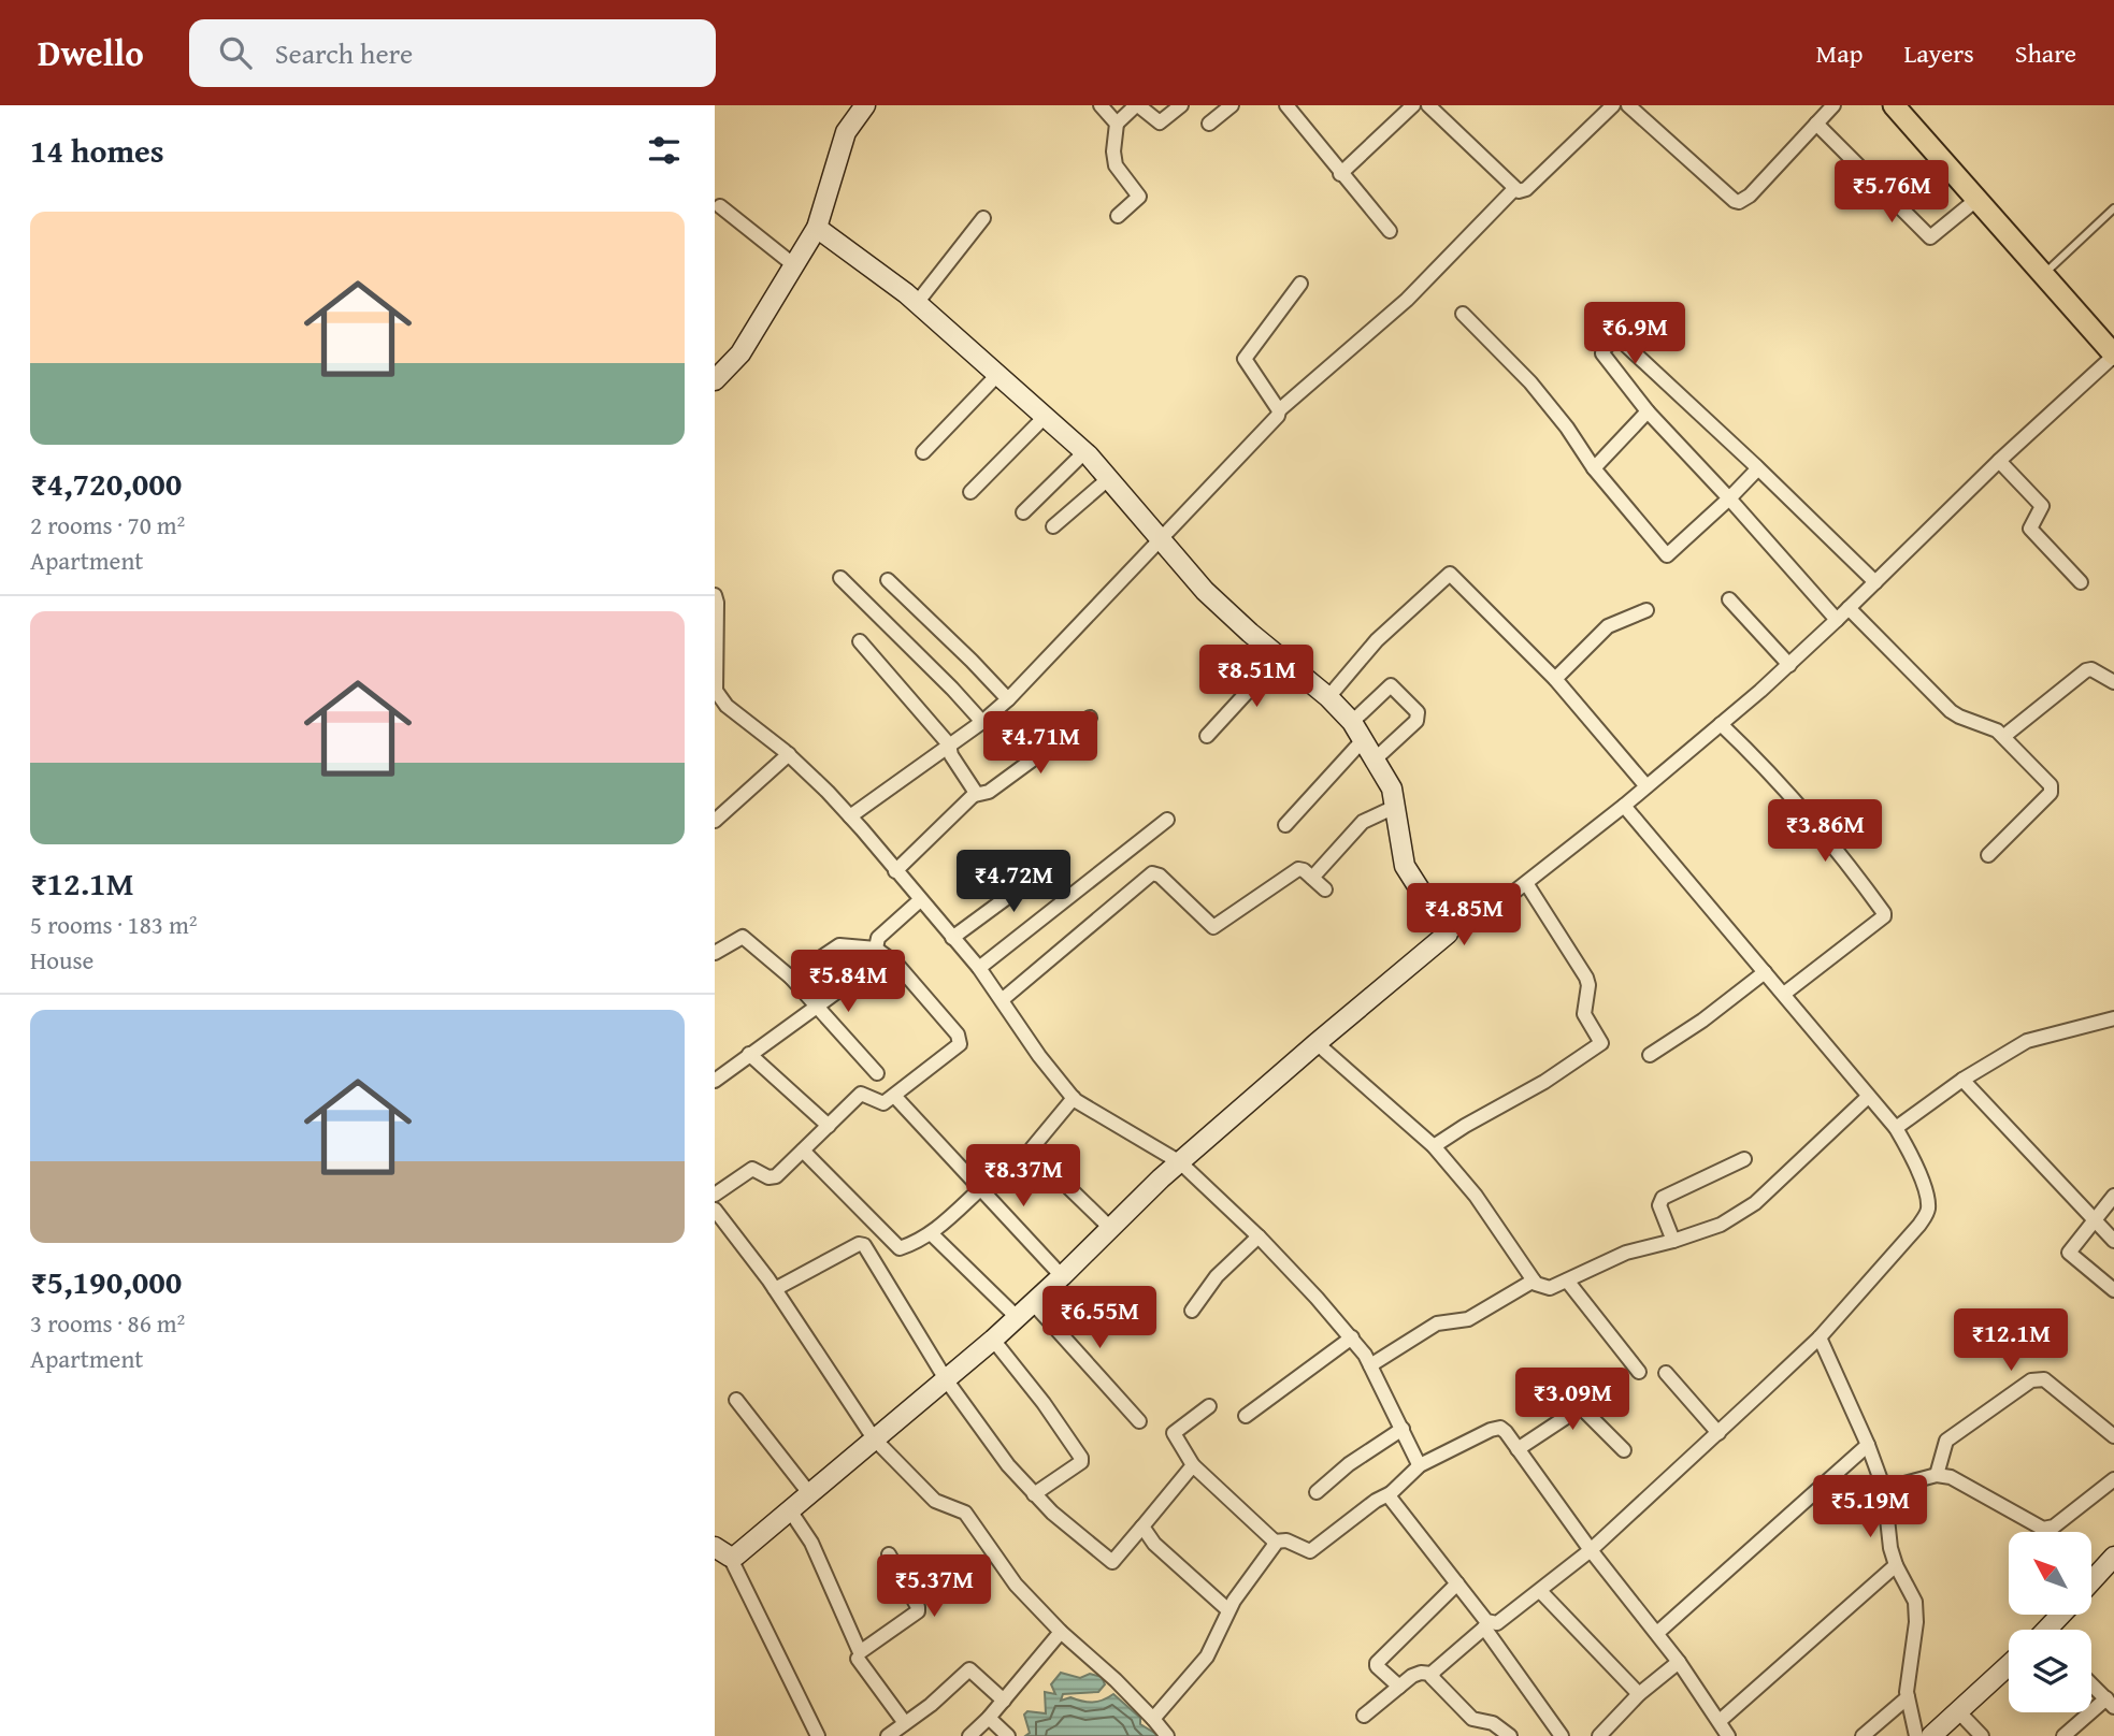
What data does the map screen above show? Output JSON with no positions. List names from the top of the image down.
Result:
{
  "north": "top left",
  "page": {
    "header": "Dwello",
    "search": "Search here",
    "nav": ["Map", "Layers", "Share"],
    "heading": "14 homes",
    "price": [
      "₹5.76M",
      "₹6.9M",
      "₹8.51M",
      "₹4.71M",
      "₹3.86M",
      "₹4.72M",
      "₹4.85M",
      "₹5.84M",
      "₹8.37M",
      "₹6.55M",
      "₹12.1M",
      "₹3.09M",
      "₹5.19M",
      "₹5.37M"
    ],
    "list": [
      {
        "name": "₹4,720,000",
        "note": "2 rooms · 70 m² · Apartment"
      },
      {
        "name": "₹12.1M",
        "note": "5 rooms · 183 m² · House"
      },
      {
        "name": "₹5,190,000",
        "note": "3 rooms · 86 m² · Apartment"
      }
    ]
  }
}
